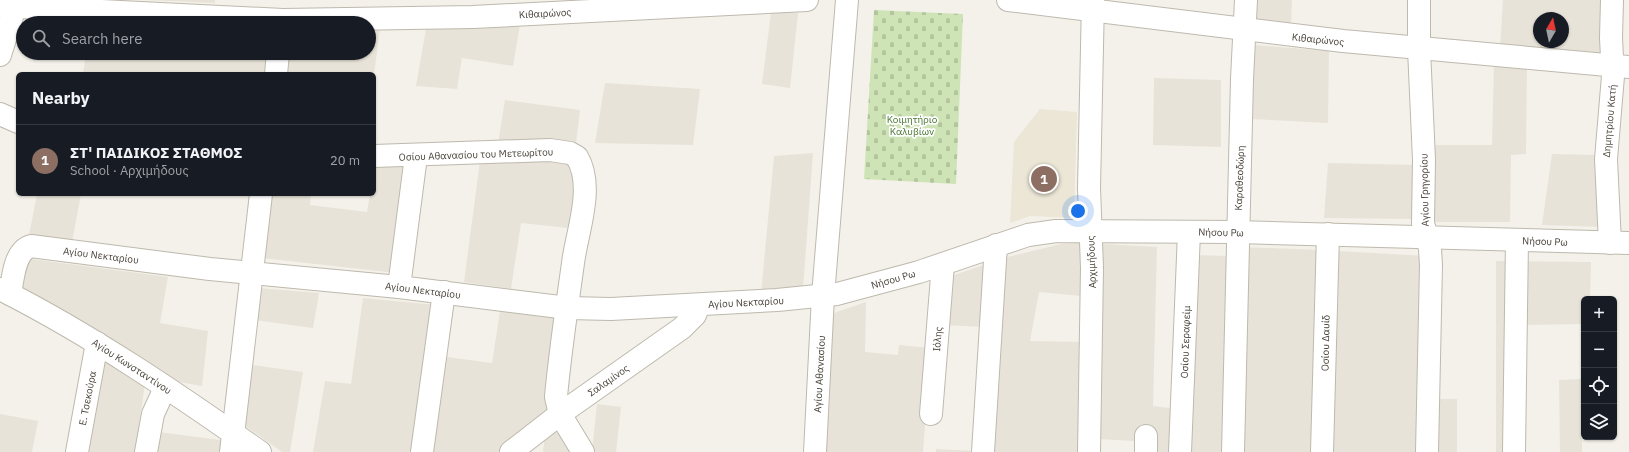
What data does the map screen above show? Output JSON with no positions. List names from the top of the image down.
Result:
{
  "streets": {
    "street": [
      "Κιθαιρώνος",
      "Δημητρίου Κατή",
      "Οσίου Αθανασίου του Μετεωρίτου",
      "Καραθεοδώρη",
      "Αγίου Γρηγορίου",
      "Νήσου Ρω",
      "Αγίου Νεκταρίου",
      "Αρχιμήδους",
      "Ιόλης",
      "Οσίου Σεραφείμ",
      "Οσίου Δαυίδ",
      "Αγίου Κωνσταντίνου",
      "Αγίου Αθανασίου",
      "Σαλαμίνος",
      "Ε. Τσεκούρα"
    ]
  },
  "crossings": [
    ["Κιθαιρώνος", "Δημητρίου Κατή"],
    ["Κιθαιρώνος", "Καραθεοδώρη"],
    ["Κιθαιρώνος", "Αγίου Γρηγορίου"],
    ["Κιθαιρώνος", "Αρχιμήδους"],
    ["Δημητρίου Κατή", "Νήσου Ρω"],
    ["Οσίου Αθανασίου του Μετεωρίτου", "Αγίου Νεκταρίου"],
    ["Καραθεοδώρη", "Νήσου Ρω"],
    ["Αγίου Γρηγορίου", "Νήσου Ρω"],
    ["Νήσου Ρω", "Αγίου Νεκταρίου"],
    ["Νήσου Ρω", "Αρχιμήδους"],
    ["Νήσου Ρω", "Ιόλης"],
    ["Νήσου Ρω", "Οσίου Σεραφείμ"],
    ["Νήσου Ρω", "Οσίου Δαυίδ"],
    ["Νήσου Ρω", "Αγίου Αθανασίου"],
    ["Αγίου Νεκταρίου", "Αγίου Κωνσταντίνου"],
    ["Αγίου Νεκταρίου", "Αγίου Αθανασίου"],
    ["Αγίου Νεκταρίου", "Σαλαμίνος"],
    ["Αγίου Κωνσταντίνου", "Ε. Τσεκούρα"]
  ],
  "parks": ["Κοιμητήριο Καλυβίων"],
  "north": "top",
  "page": {
    "search": "Search here",
    "heading": "Nearby",
    "list": [
      {
        "mark": "1",
        "name": "ΣΤ' ΠΑΙΔΙΚΟΣ ΣΤΑΘΜΟΣ",
        "note": "School · Αρχιμήδους",
        "value": "20 m"
      }
    ],
    "pins": "1",
    "map_buttons": ["+", "−"]
  }
}
